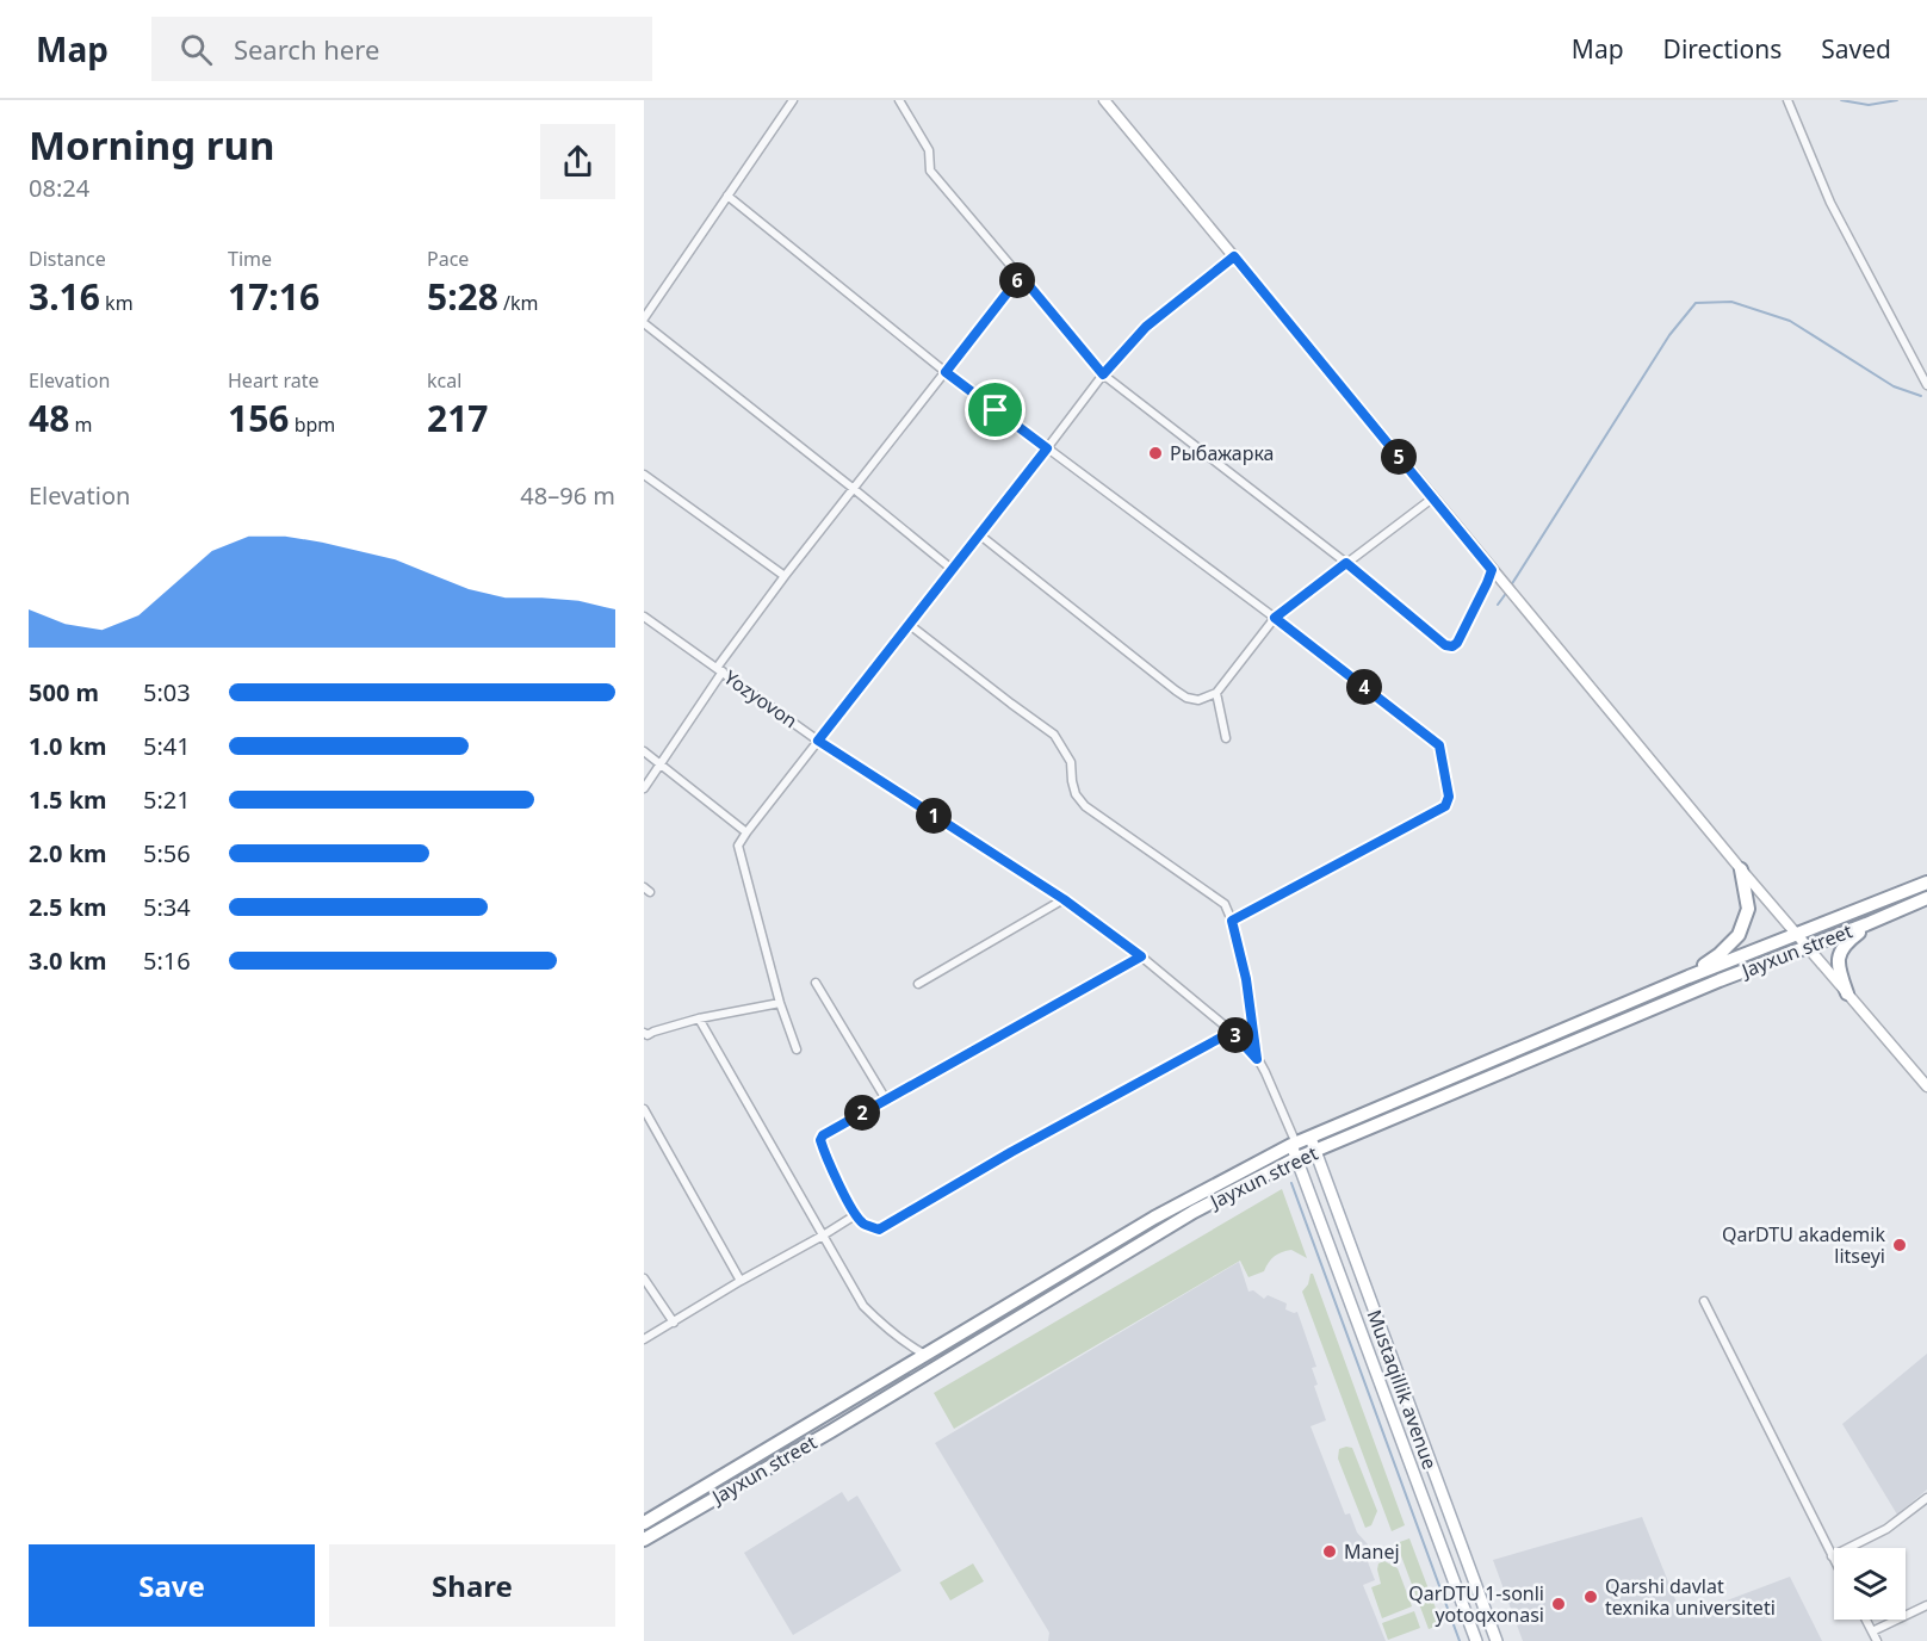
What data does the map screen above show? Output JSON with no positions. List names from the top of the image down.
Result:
{
  "streets": {
    "highway": ["Jayxun street"],
    "main road": ["Mustaqillik avenue"],
    "street": ["Yozyovon"]
  },
  "crossings": [
    ["Jayxun street", "Mustaqillik avenue"]
  ],
  "places": [
    "Рыбажарка",
    "QarDTU akademik litseyi",
    "Manej",
    "Qarshi davlat texnika universiteti",
    "QarDTU 1-sonli yotoqxonasi"
  ],
  "page": {
    "header": "Map",
    "search": "Search here",
    "nav": ["Map", "Directions", "Saved"],
    "heading": ["Morning run", "08:24"],
    "stats": [
      ["Distance", "3.16 km"],
      ["Time", "17:16"],
      ["Pace", "5:28 /km"],
      ["Elevation", "48 m"],
      ["Heart rate", "156 bpm"],
      ["kcal", "217"]
    ],
    "pins": [
      "6",
      "5",
      "4",
      "1",
      "3",
      "2"
    ],
    "chart": ["Elevation", "48–96 m"],
    "list": [
      {
        "name": "500 m",
        "note": "5:03"
      },
      {
        "name": "1.0 km",
        "note": "5:41"
      },
      {
        "name": "1.5 km",
        "note": "5:21"
      },
      {
        "name": "2.0 km",
        "note": "5:56"
      },
      {
        "name": "2.5 km",
        "note": "5:34"
      },
      {
        "name": "3.0 km",
        "note": "5:16"
      }
    ],
    "buttons": ["Save", "Share"]
  }
}
